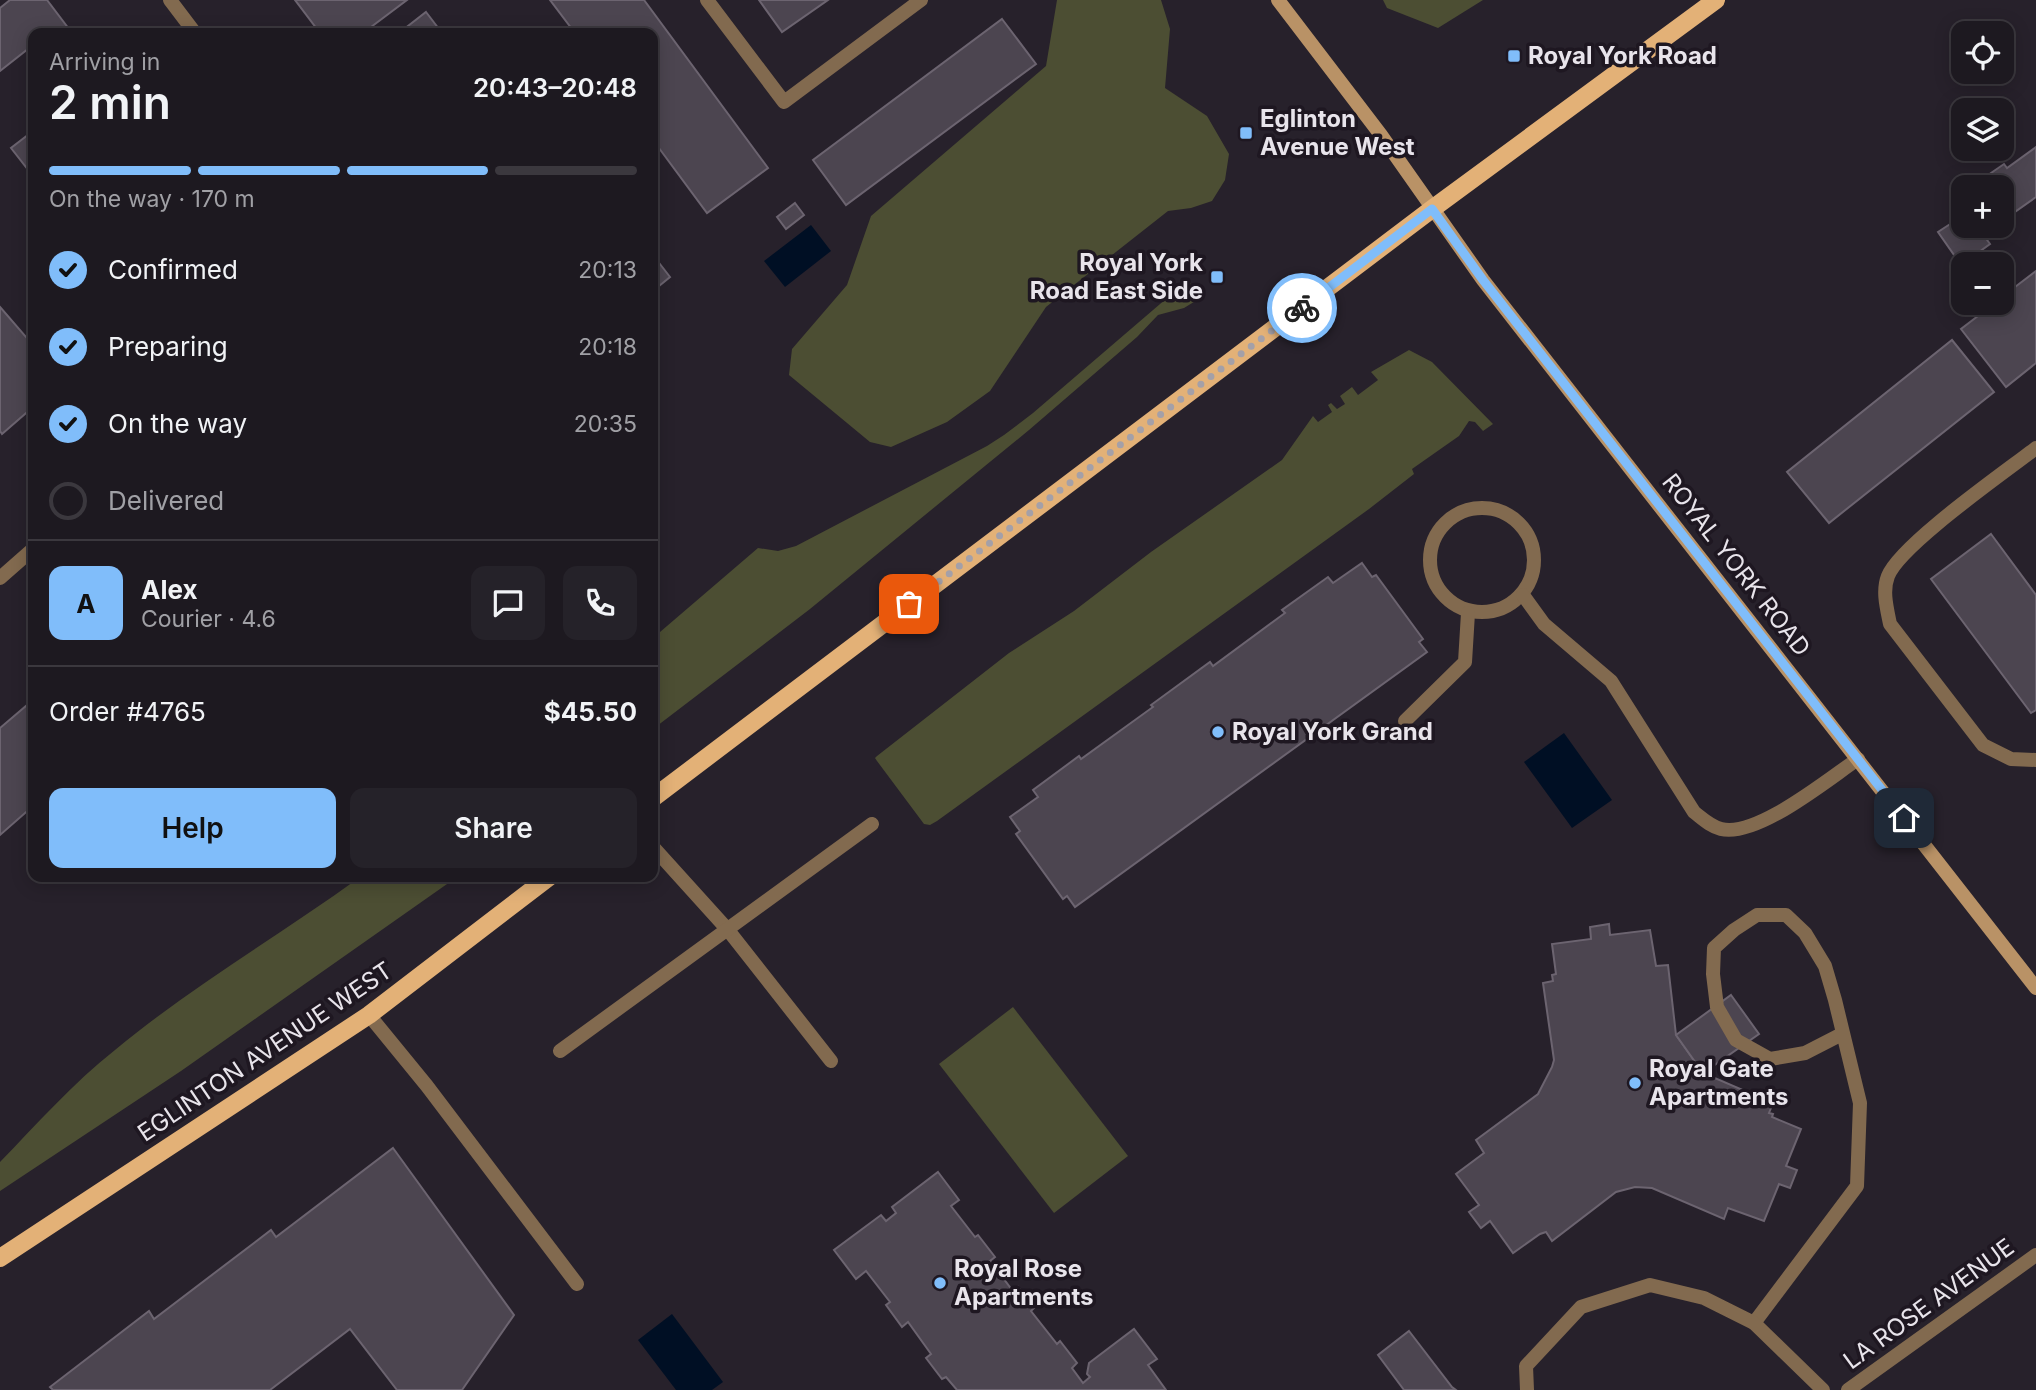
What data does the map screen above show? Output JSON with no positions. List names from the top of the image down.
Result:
{
  "streets": {
    "main road": ["ROYAL YORK ROAD", "EGLINTON AVENUE WEST"],
    "street": ["LA ROSE AVENUE"]
  },
  "places": {
    "transit": ["Royal York Road", "Eglinton Avenue West", "Royal York Road East Side"],
    "other": ["Royal York Grand", "Royal Gate Apartments", "Royal Rose Apartments"]
  },
  "page": {
    "map_buttons": ["+", "−"],
    "heading": ["2 min", "Arriving in", "20:43–20:48"],
    "panel": [
      "Alex",
      "Courier · 4.6",
      "Order #4765",
      "$45.50"
    ],
    "bar": "On the way · 170 m",
    "list": [
      ["Confirmed", "20:13"],
      ["Preparing", "20:18"],
      ["On the way", "20:35"],
      "Delivered"
    ],
    "round": "A",
    "buttons": ["Help", "Share"]
  }
}
